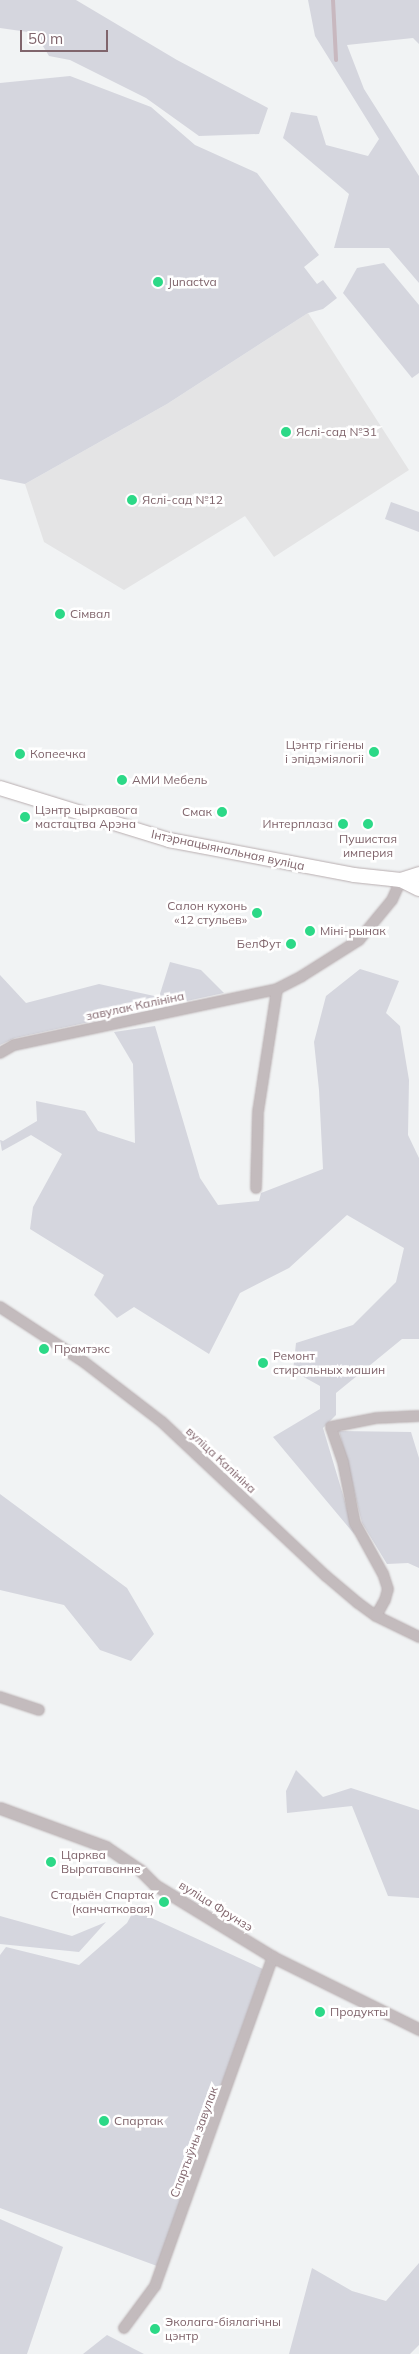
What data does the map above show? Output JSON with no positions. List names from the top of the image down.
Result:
{
  "streets": {
    "main road": ["Інтэрнацыянальная вуліца"],
    "street": [
      "завулак Калініна",
      "вуліца Калініна",
      "вуліца Фрунзэ",
      "Спартыўны завулак"
    ]
  },
  "crossings": [
    ["Інтэрнацыянальная вуліца", "завулак Калініна"],
    ["вуліца Фрунзэ", "Спартыўны завулак"]
  ],
  "places": [
    "Junactva",
    "Яслі-сад №31",
    "Яслі-сад №12",
    "Сімвал",
    "Цэнтр гігіены і эпідэміялогіі",
    "Копеечка",
    "АМИ Мебель",
    "Смак",
    "Цэнтр цыркавога мастацтва Арэна",
    "Интерплаза",
    "Пушистая империя",
    "Салон кухонь «12 стульев»",
    "Міні-рынак",
    "БелФут",
    "Прамтэкс",
    "Ремонт стиральных машин",
    "Царква Выратаванне",
    "Стадыён Спартак (канчатковая)",
    "Продукты",
    "Спартак",
    "Эколага-біялагічны цэнтр"
  ],
  "scale_bar": "50 m"
}
